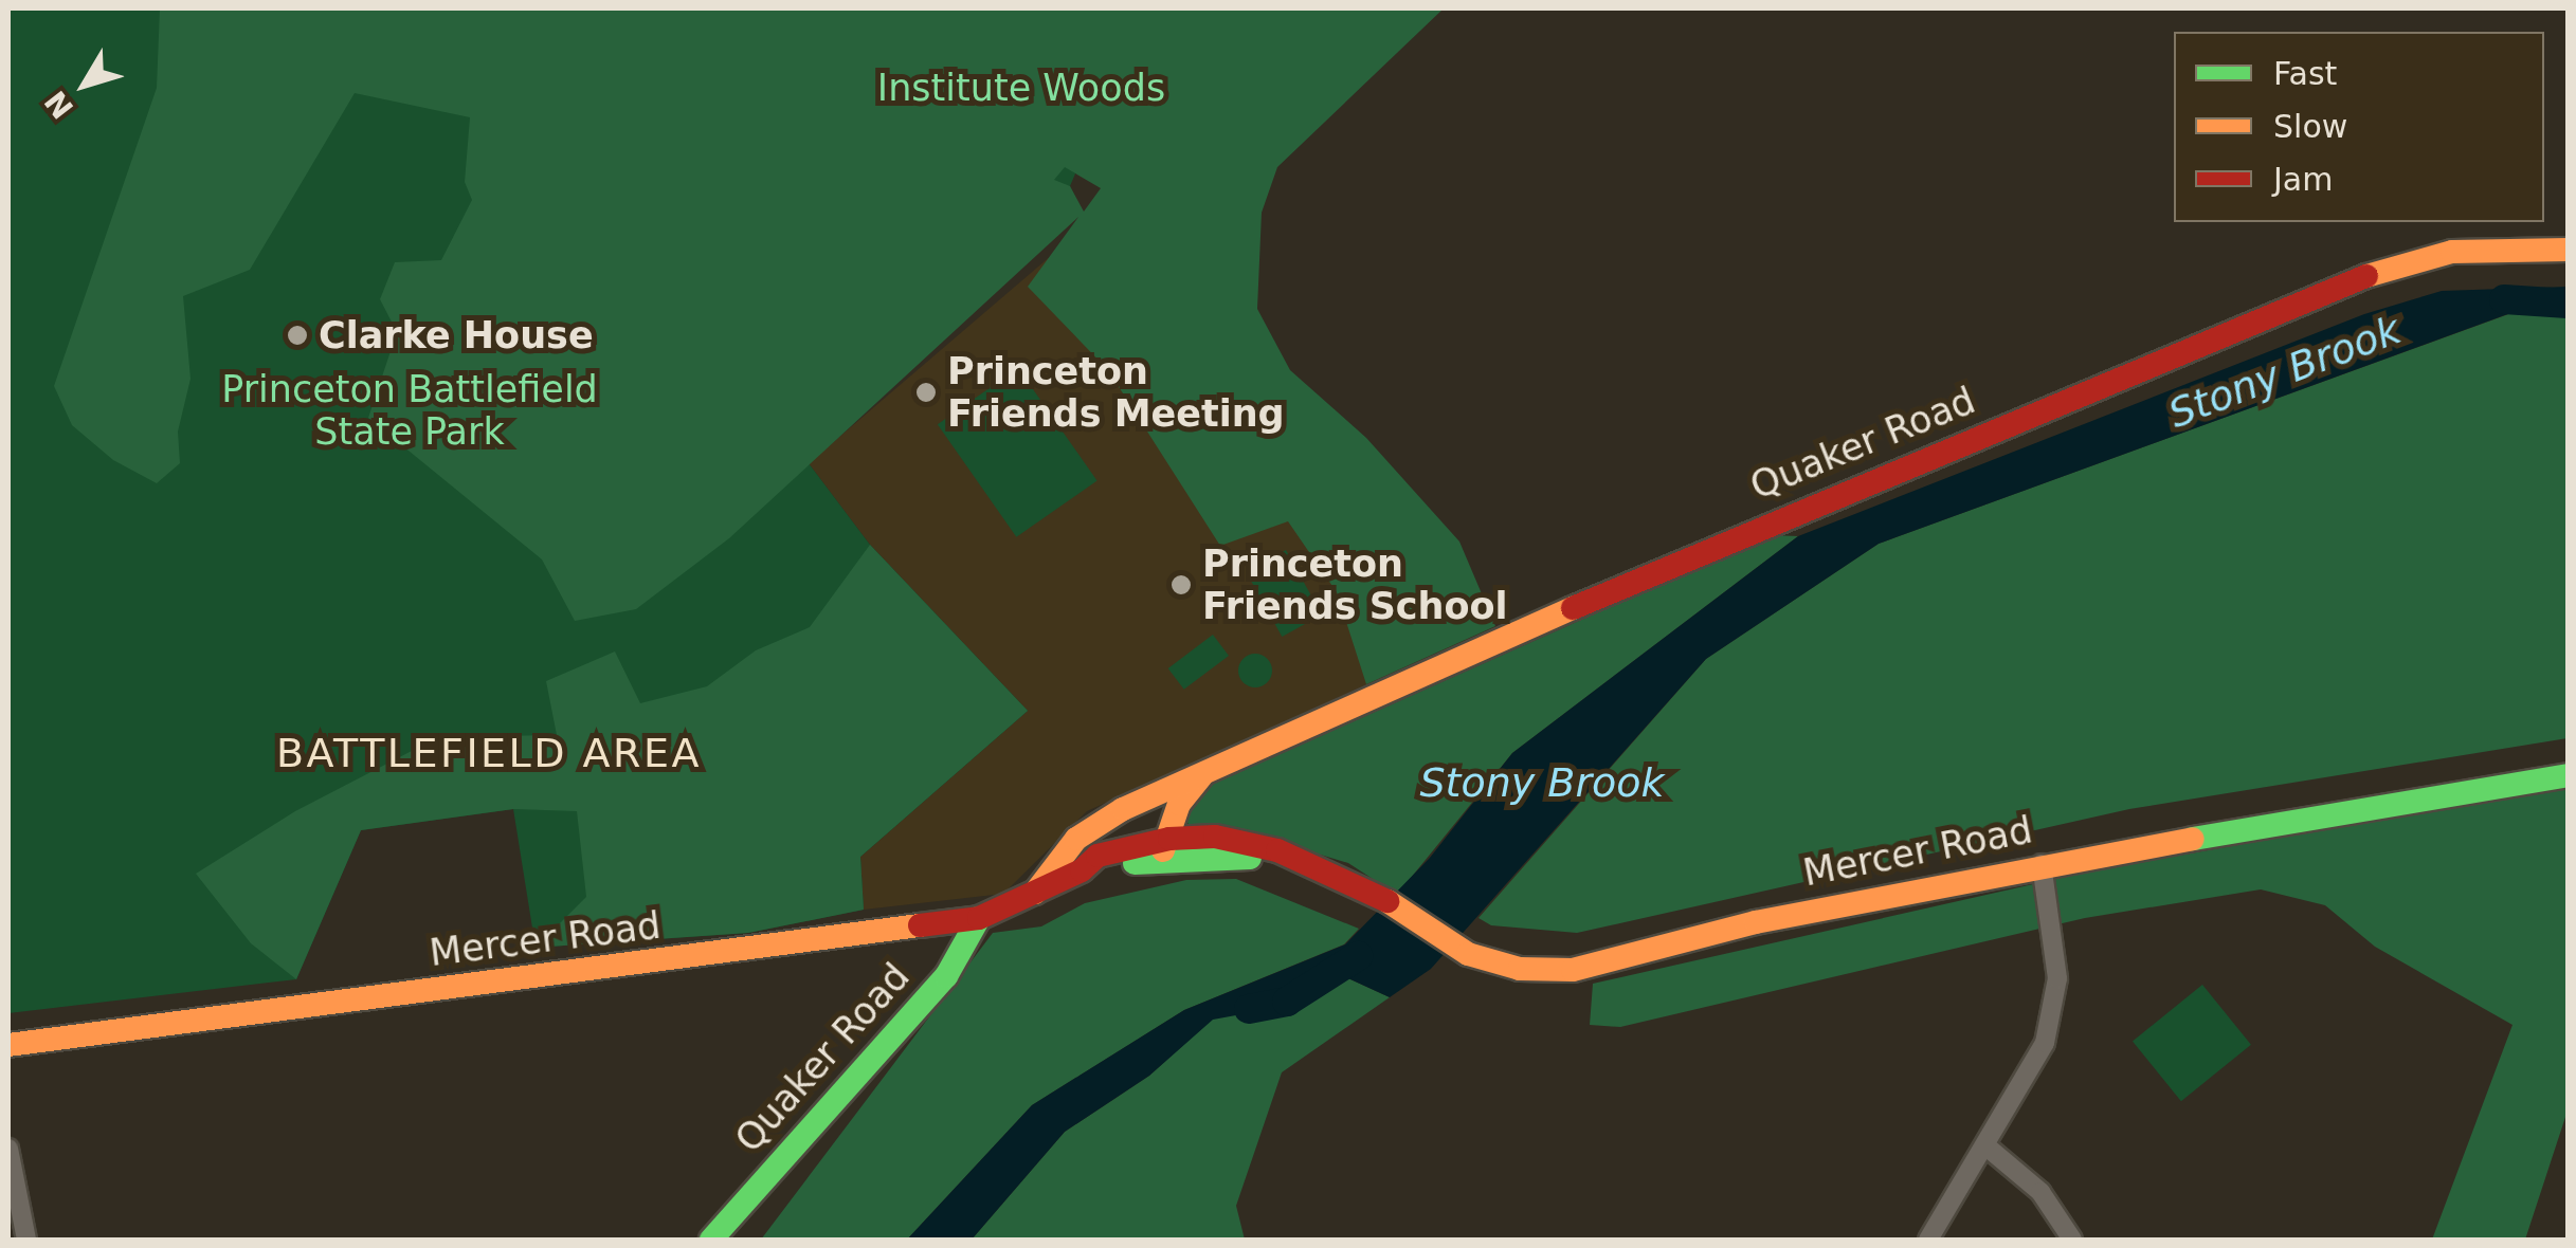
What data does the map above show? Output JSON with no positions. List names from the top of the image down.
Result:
{
  "streets": {
    "main road": ["Quaker Road", "Mercer Road"]
  },
  "crossings": [
    ["Quaker Road", "Mercer Road"]
  ],
  "districts": ["BATTLEFIELD AREA"],
  "water": ["Stony Brook"],
  "parks": ["Institute Woods", "Princeton Battlefield State Park"],
  "places": ["Clarke House", "Princeton Friends Meeting", "Princeton Friends School"],
  "legend": ["Fast", "Slow", "Jam"],
  "north": "bottom left"
}
